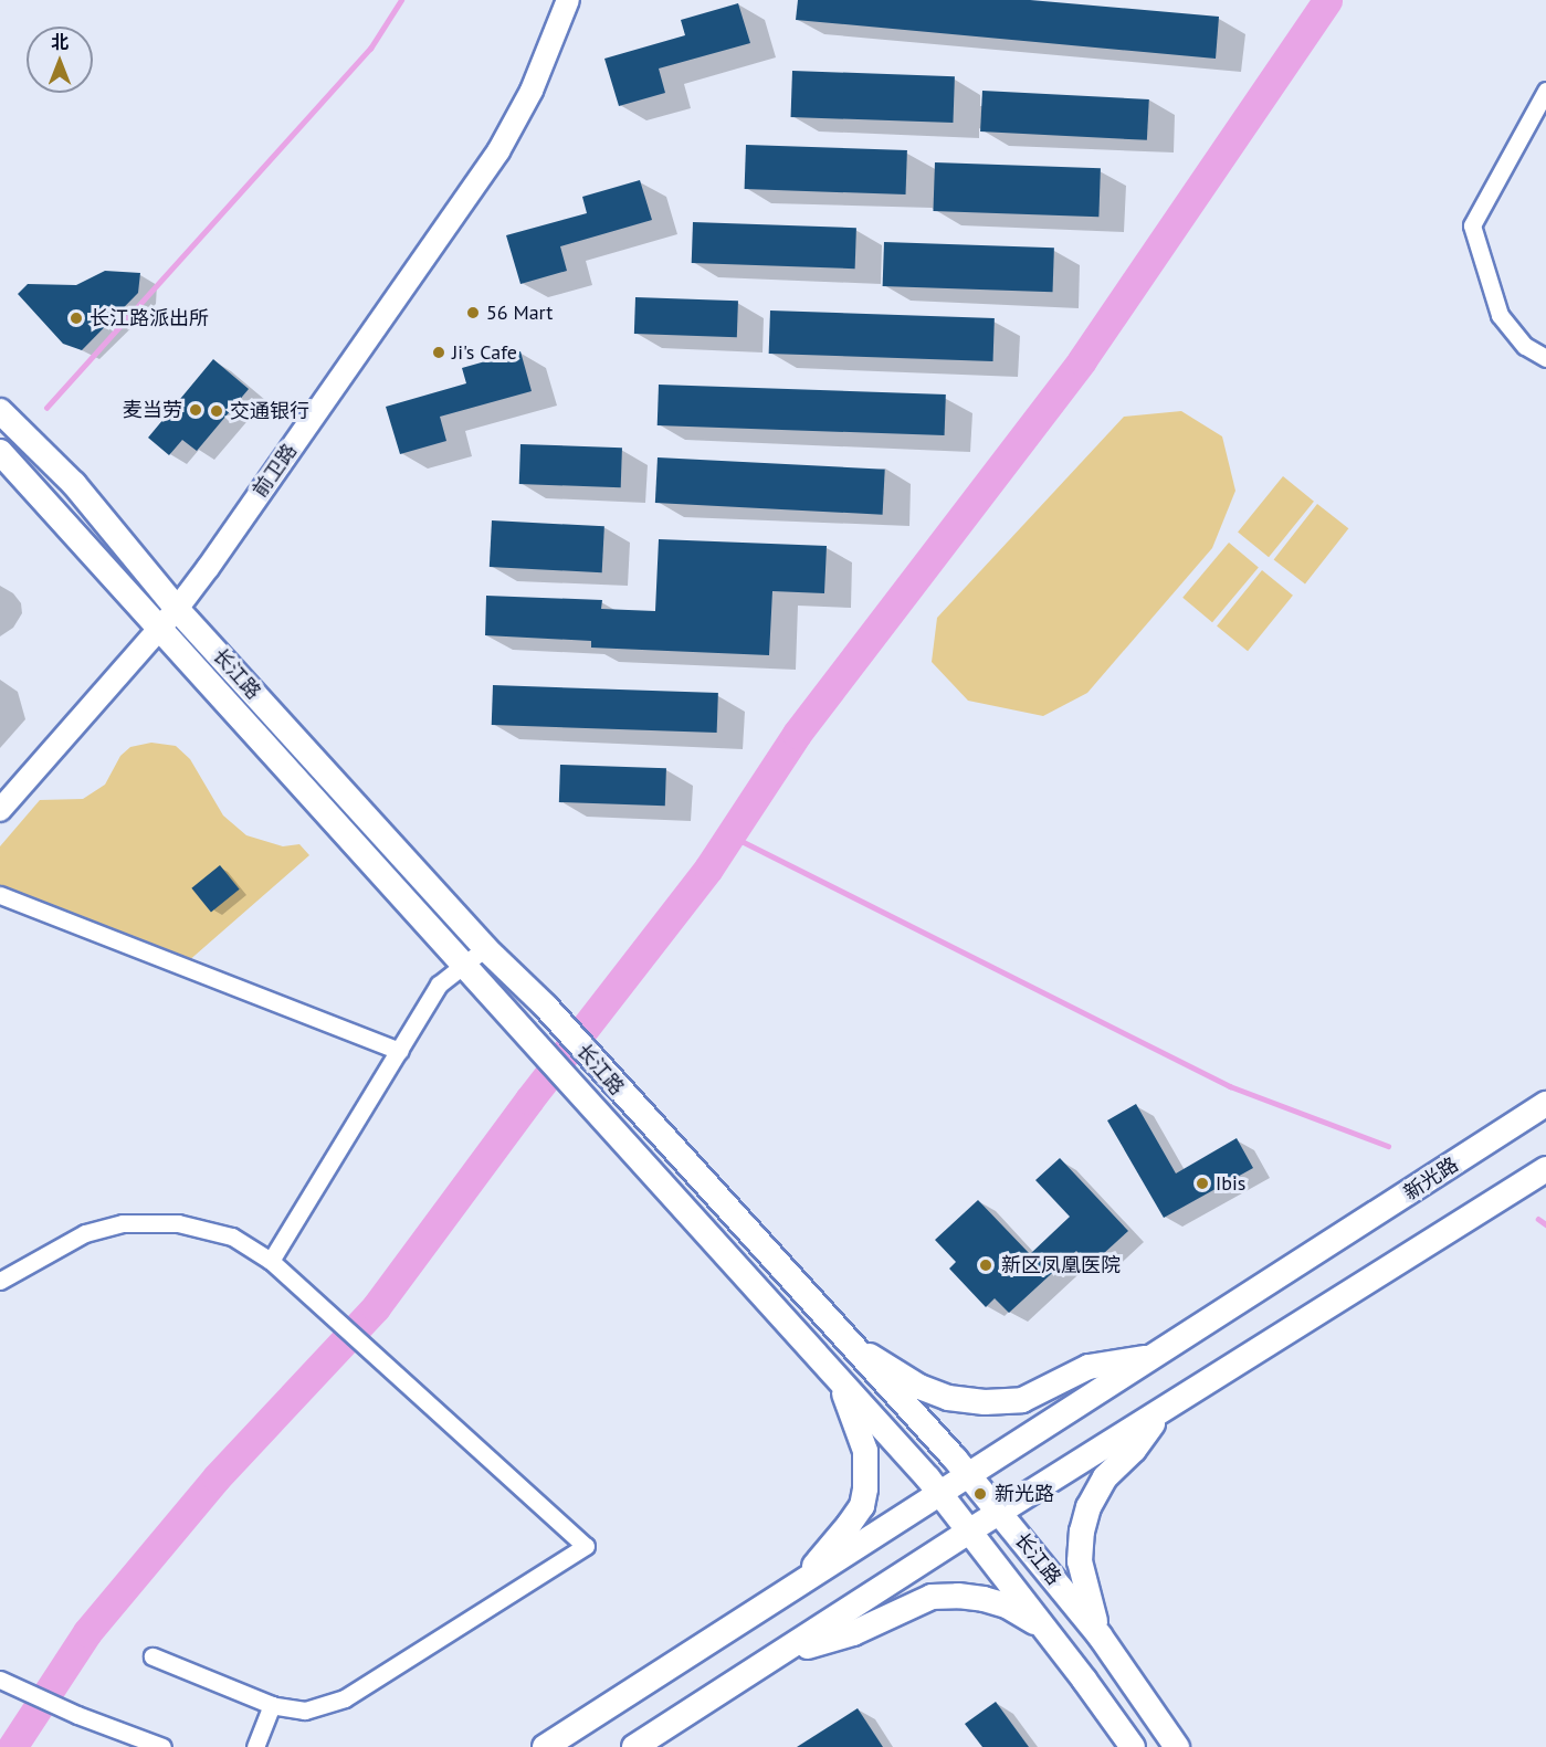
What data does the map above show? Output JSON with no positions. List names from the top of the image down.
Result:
{
  "streets": {
    "main road": ["长江路", "新光路"],
    "street": ["前卫路"]
  },
  "crossings": [
    ["前卫路", "长江路"],
    ["长江路", "新光路"]
  ],
  "places": [
    "56 Mart",
    "长江路派出所",
    "Ji's Cafe",
    "麦当劳",
    "交通银行",
    "Ibis",
    "新区凤凰医院",
    "新光路"
  ],
  "north": "top"
}
